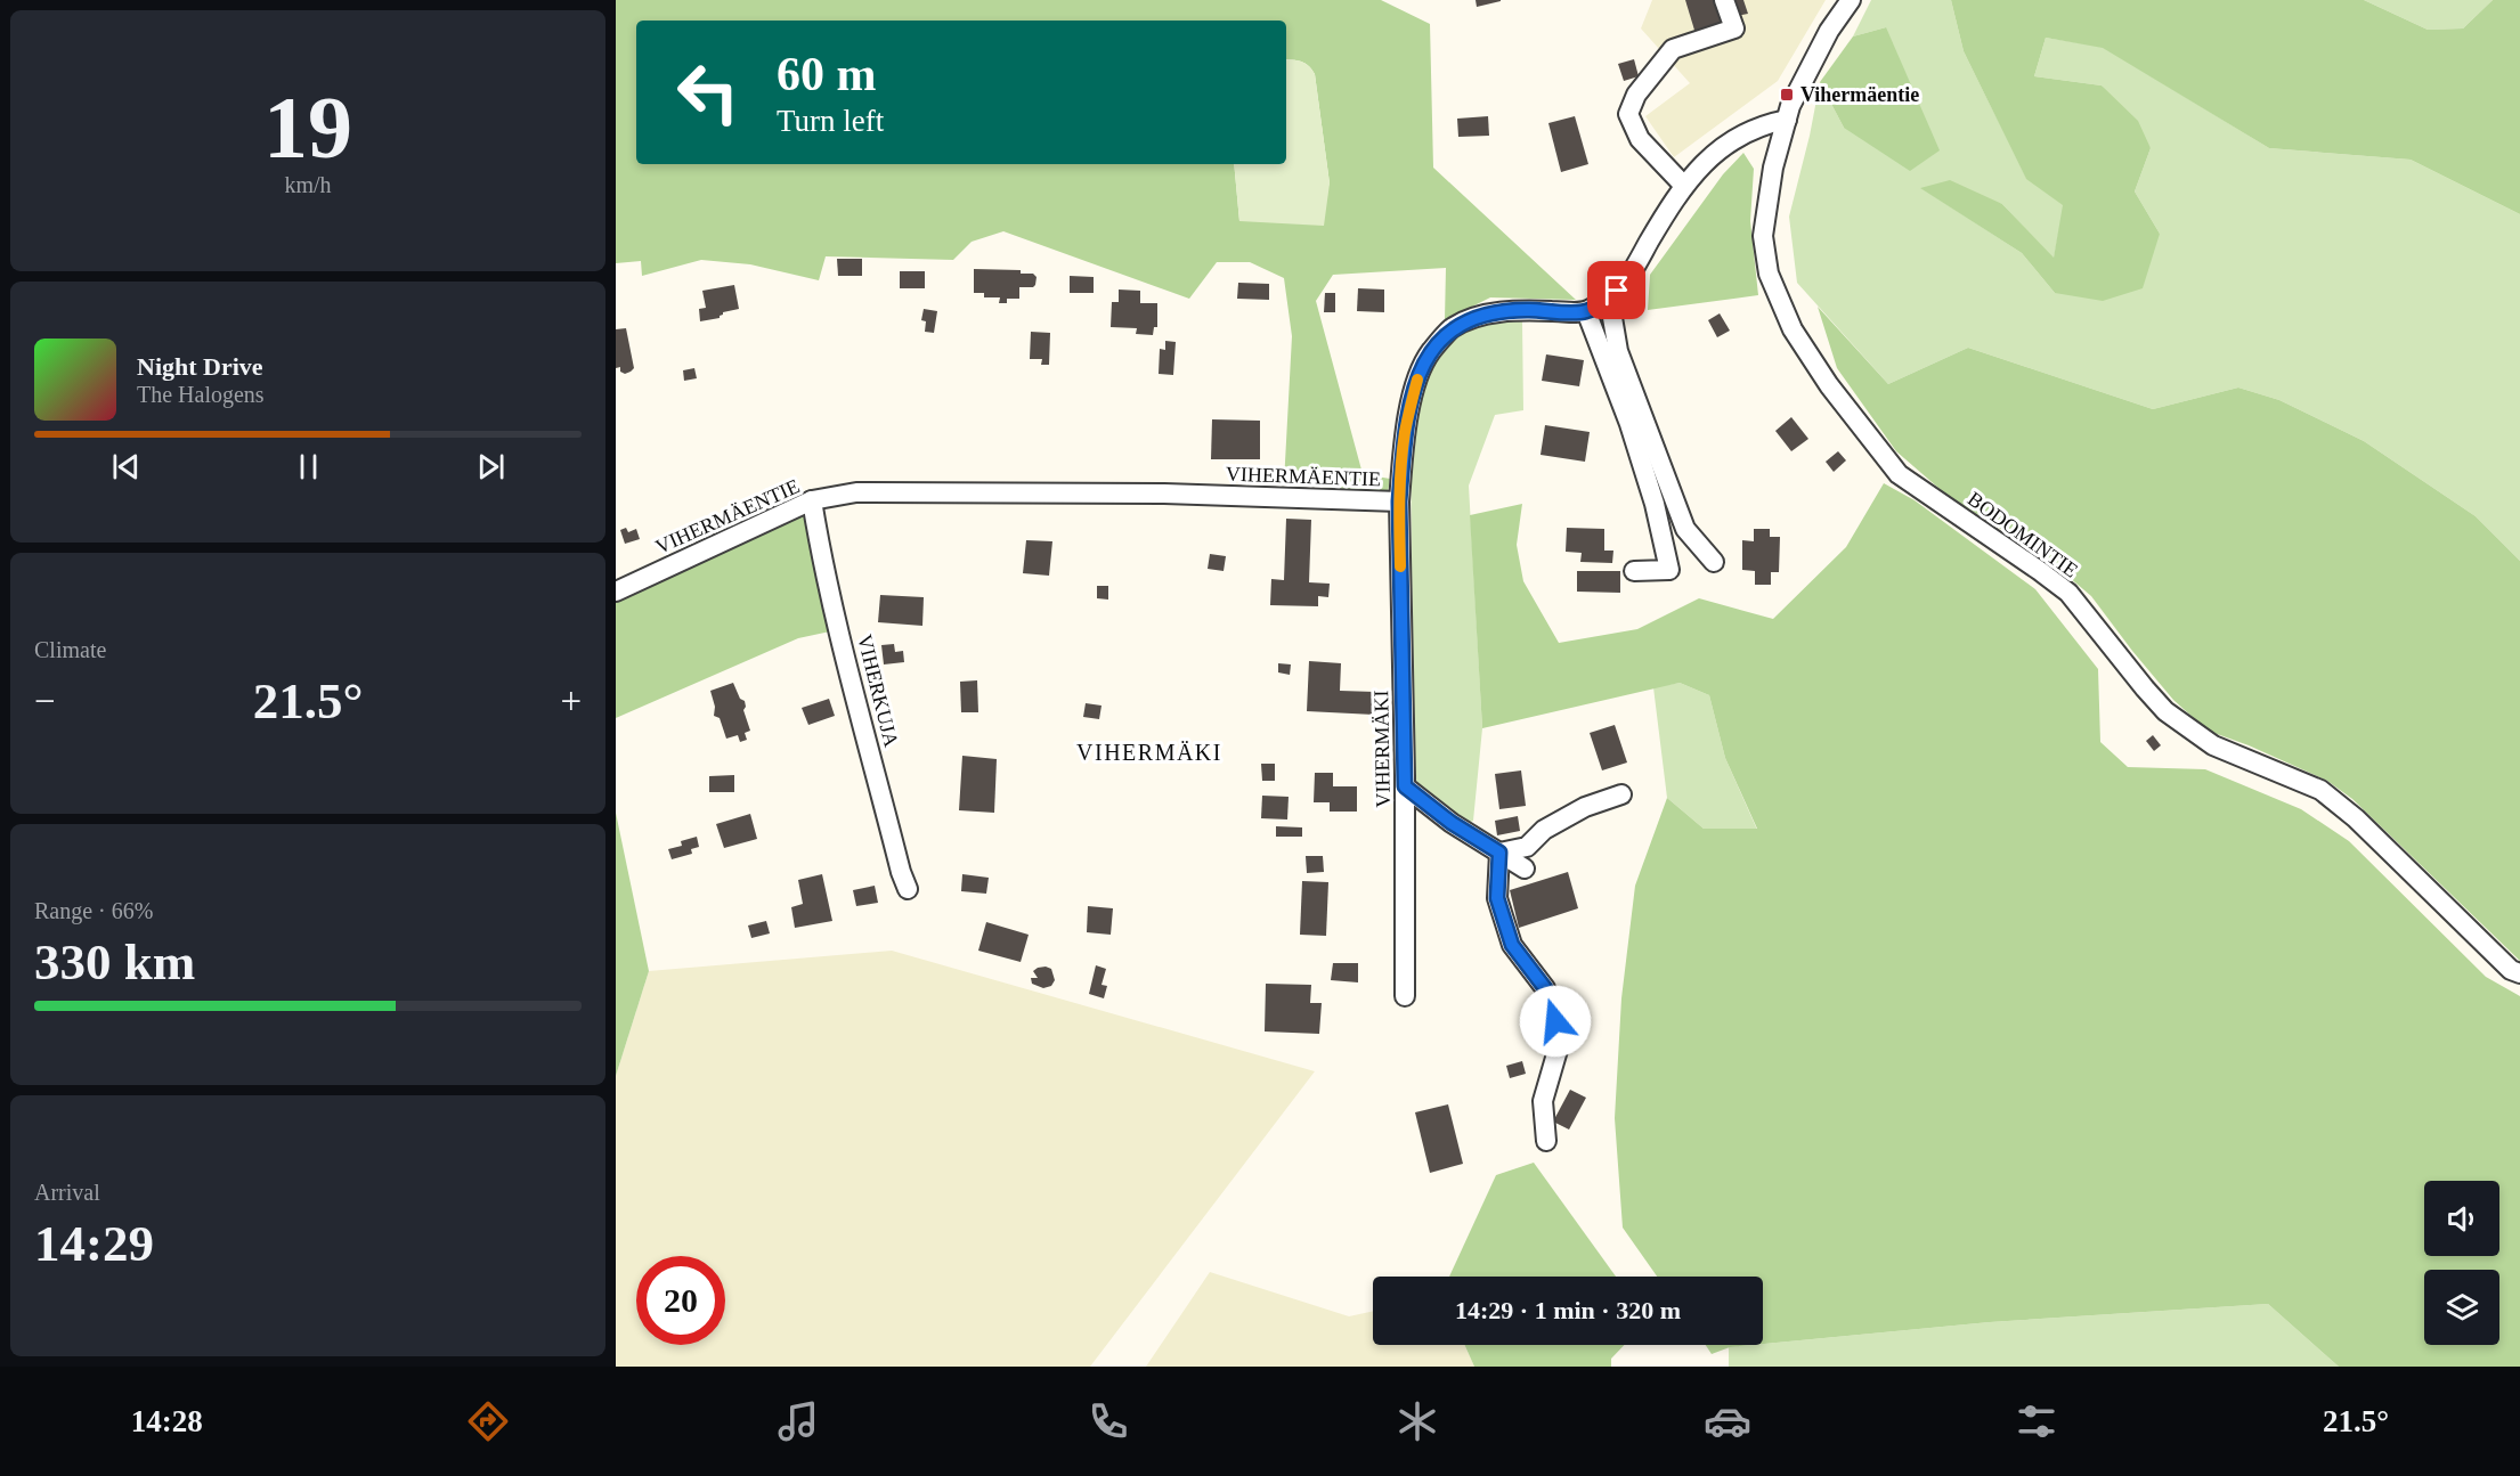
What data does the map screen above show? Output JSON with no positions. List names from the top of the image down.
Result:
{
  "streets": {
    "street": [
      "VIHERMÄENTIE",
      "BODOMINTIE",
      "VIHERKUJA",
      "VIHERMÄKI"
    ]
  },
  "crossings": [
    ["VIHERMÄENTIE", "VIHERKUJA"],
    ["VIHERMÄENTIE", "VIHERMÄKI"]
  ],
  "districts": ["VIHERMÄKI"],
  "places": {
    "transit": ["Vihermäentie"]
  },
  "page": {
    "tile": [
      ["19", "km/h"],
      "Climate",
      ["Range · 66%", "330 km"],
      ["Arrival", "14:29"]
    ],
    "turn": ["60 m", "Turn left"],
    "song": ["Night Drive", "The Halogens"],
    "heat": ["−", "21.5°", "+"],
    "limit": "20",
    "trip": "14:29 · 1 min · 320 m",
    "tabs": ["14:28", "21.5°"]
  }
}
